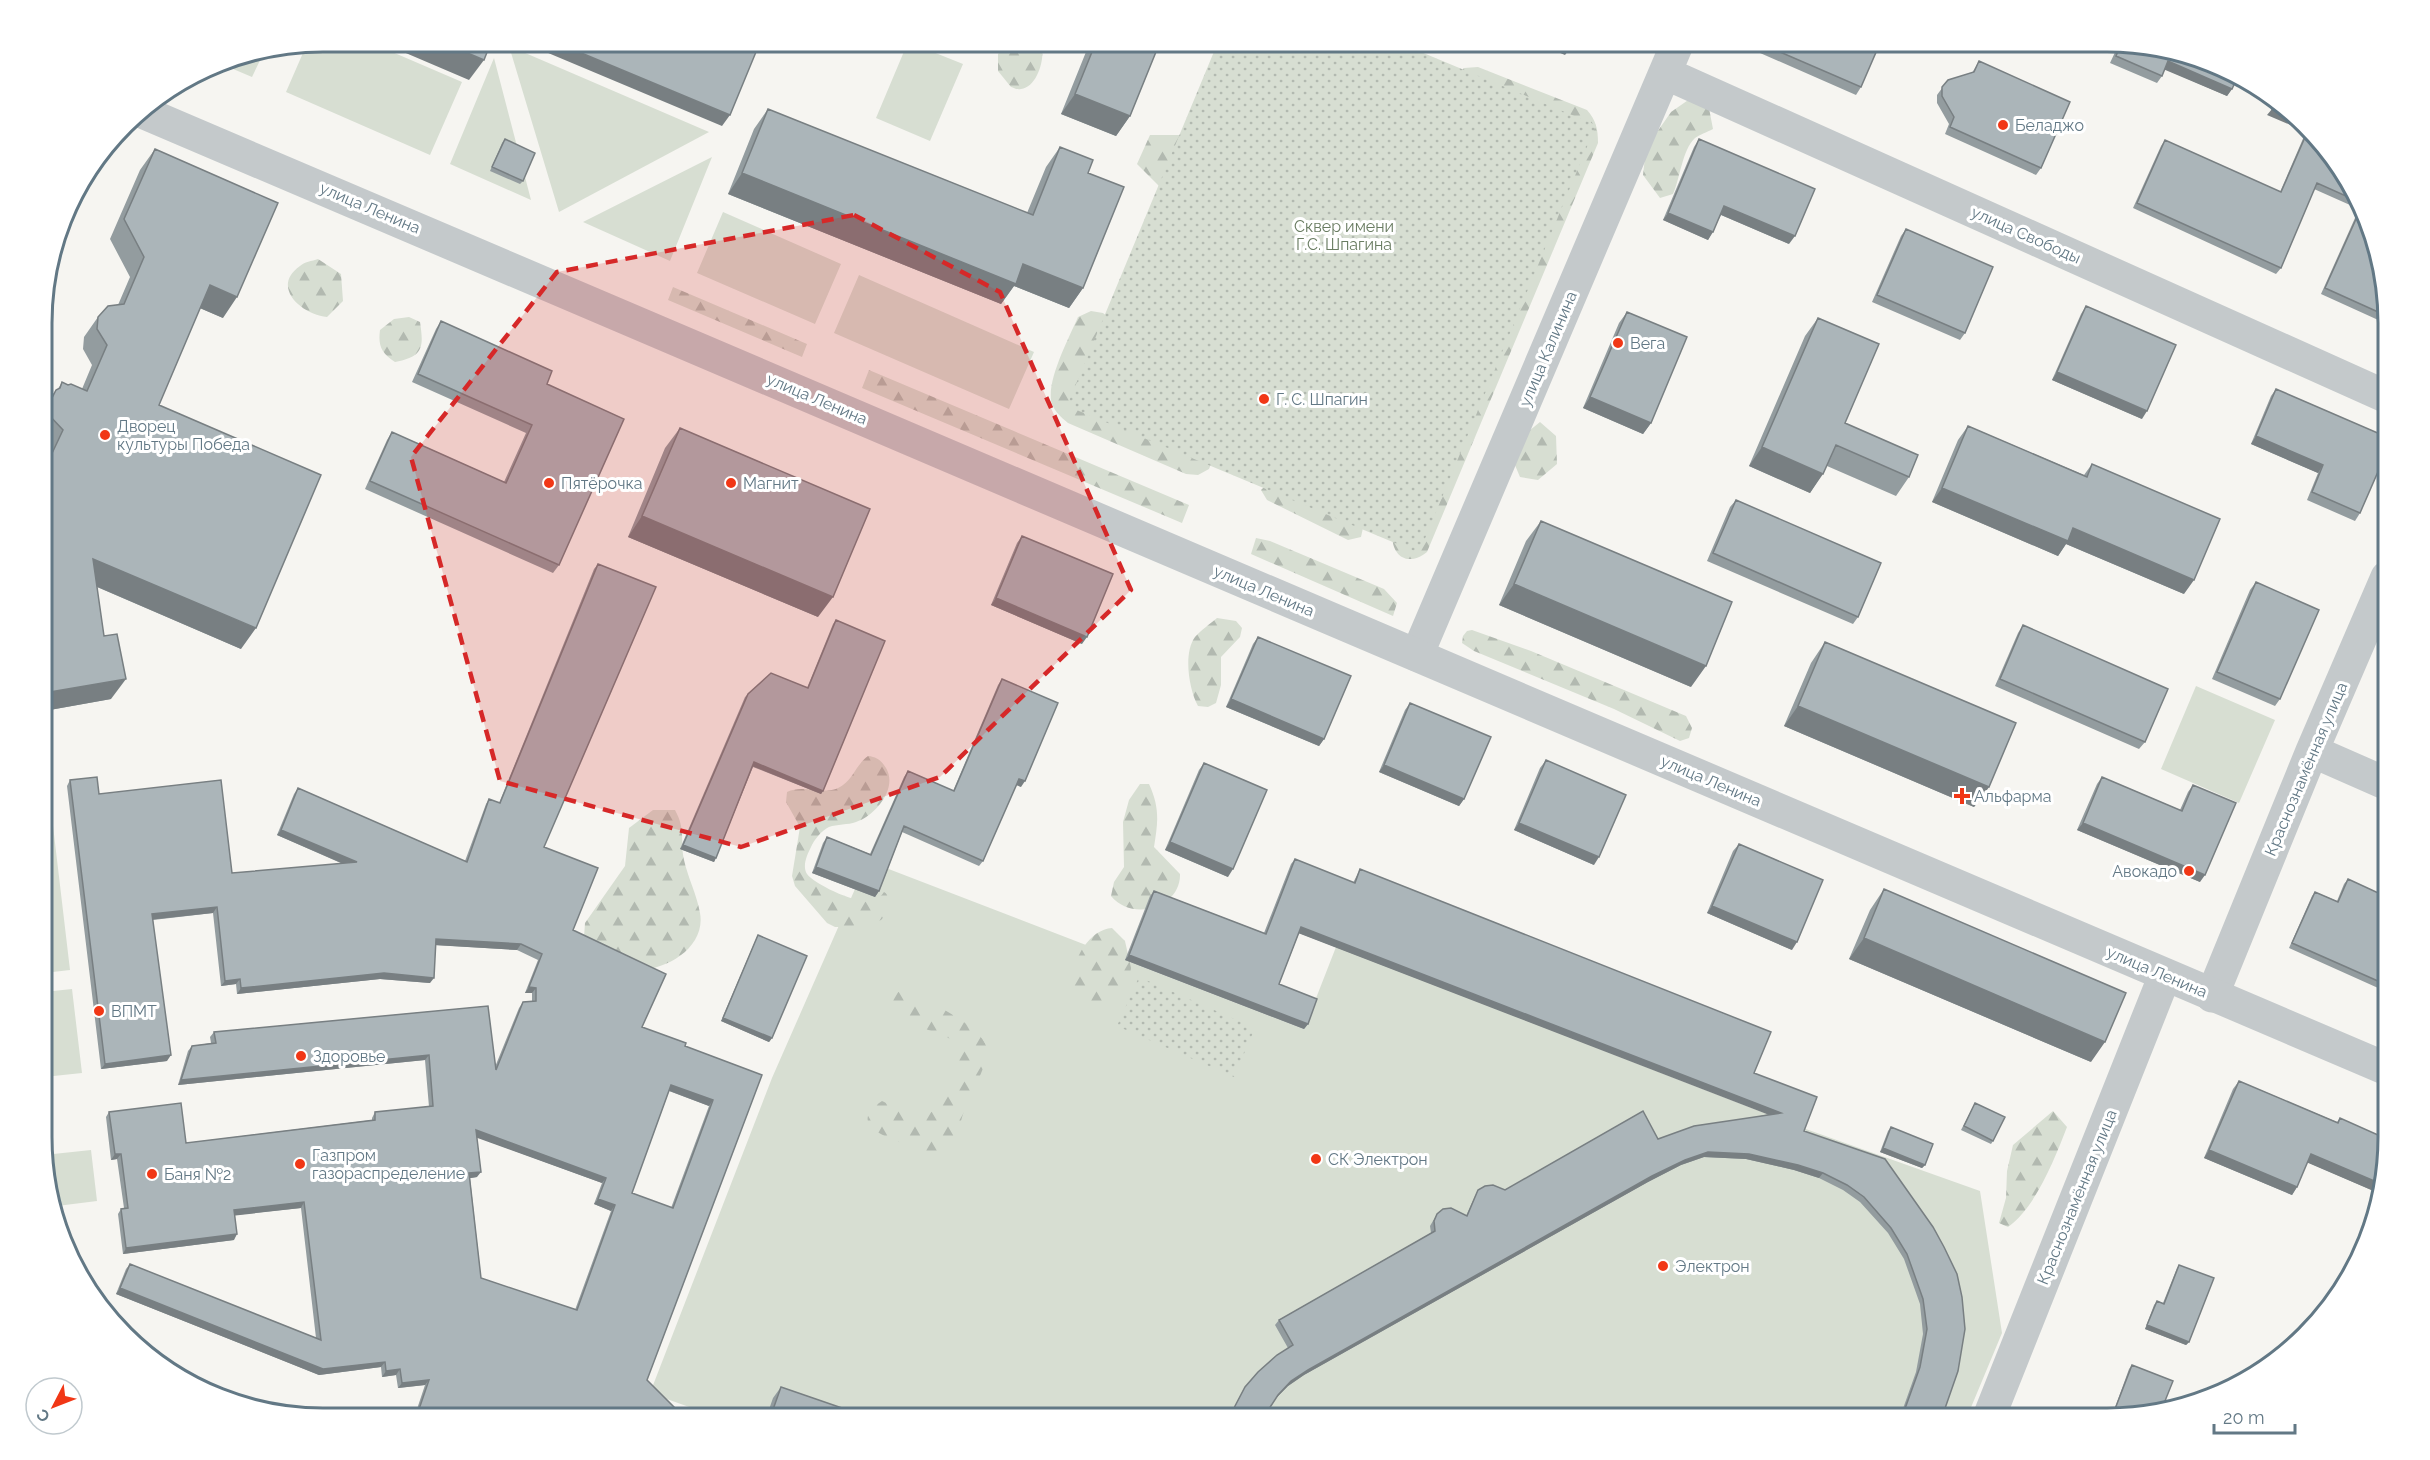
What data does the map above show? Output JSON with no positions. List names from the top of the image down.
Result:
{
  "streets": {
    "street": [
      "улица Ленина",
      "улица Свободы",
      "улица Калинина",
      "Краснознамённая улица"
    ]
  },
  "crossings": [
    ["улица Ленина", "улица Калинина"],
    ["улица Ленина", "Краснознамённая улица"],
    ["улица Свободы", "улица Калинина"]
  ],
  "parks": ["Сквер имени Г.С. Шпагина"],
  "places": {
    "other": [
      "Беладжо",
      "Вега",
      "Г. С. Шпагин",
      "Дворец культуры Победа",
      "Пятёрочка",
      "Магнит",
      "Авокадо",
      "ВПМТ",
      "Здоровье",
      "СК Электрон",
      "Газпром газораспределение",
      "Баня №2",
      "Электрон"
    ],
    "health": ["Альфарма"]
  },
  "scale_bar": "20 m",
  "north": "bottom left"
}
